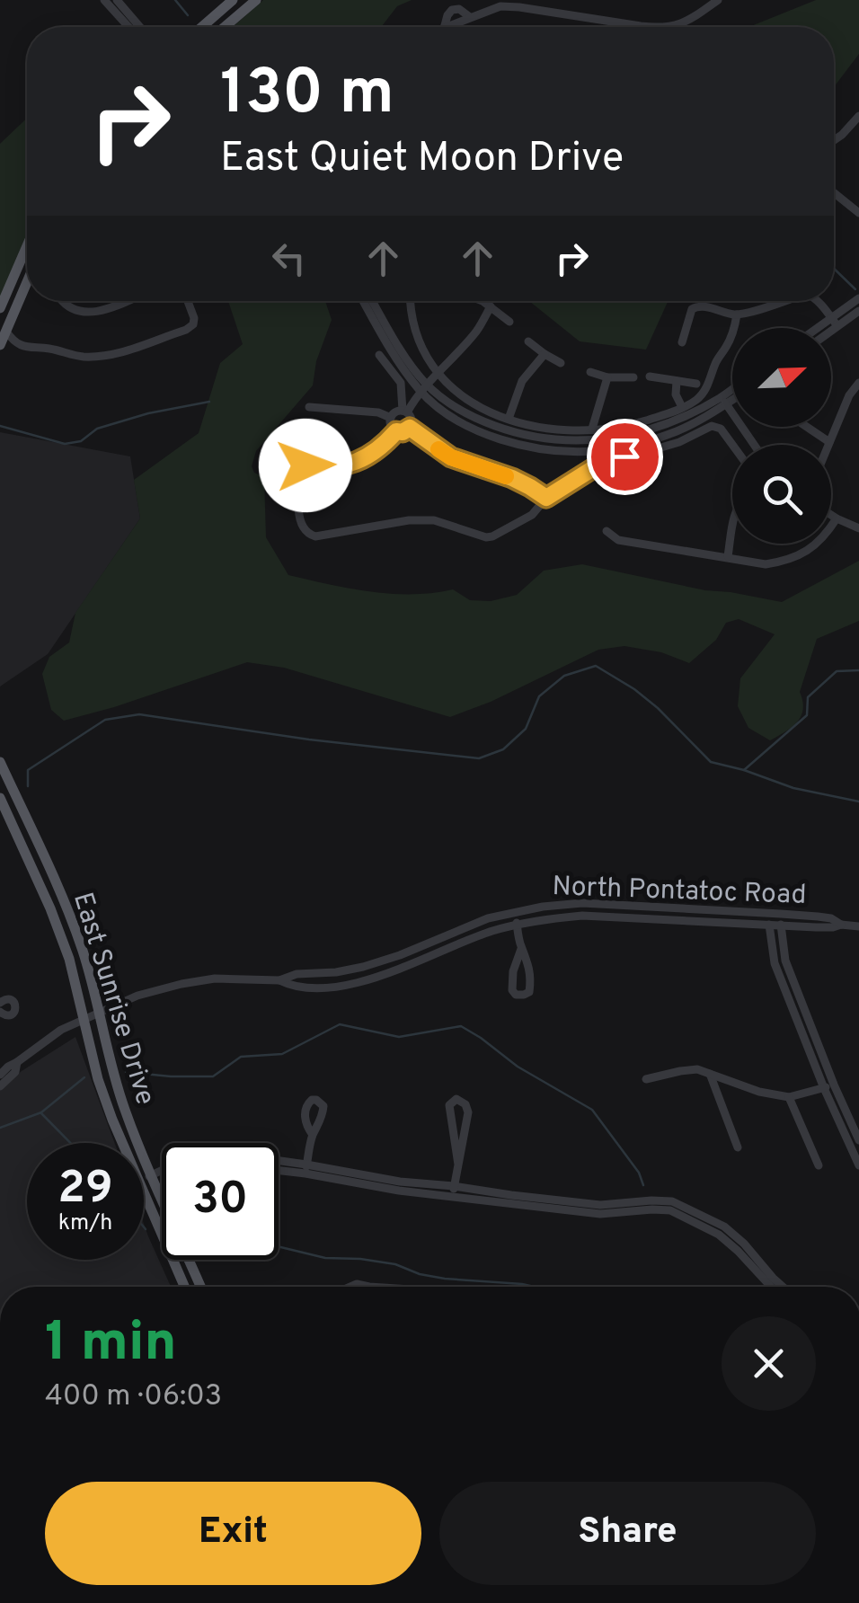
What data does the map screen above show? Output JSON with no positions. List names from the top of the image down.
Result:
{
  "streets": {
    "main road": ["East Sunrise Drive"],
    "street": ["North Pontatoc Road"]
  },
  "crossings": [
    ["North Pontatoc Road", "East Sunrise Drive"]
  ],
  "north": "top right",
  "page": {
    "turn": ["130 m", "East Quiet Moon Drive"],
    "speed": "29 km/h",
    "limit": "30",
    "heading": ["1 min", "400 m · 06:03"],
    "buttons": ["Exit", "Share"]
  }
}
